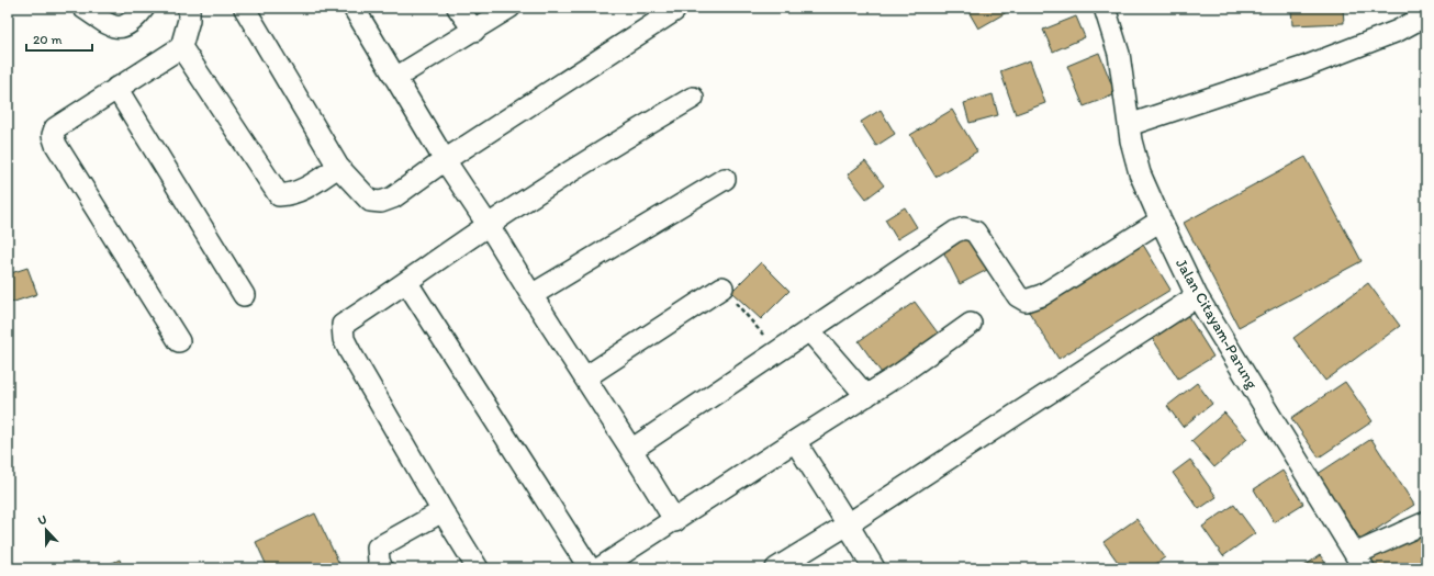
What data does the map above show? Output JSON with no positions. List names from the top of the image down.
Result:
{
  "streets": {
    "street": ["Jalan Citayam-Parung"]
  },
  "scale_bar": "20 m",
  "north": "top"
}
